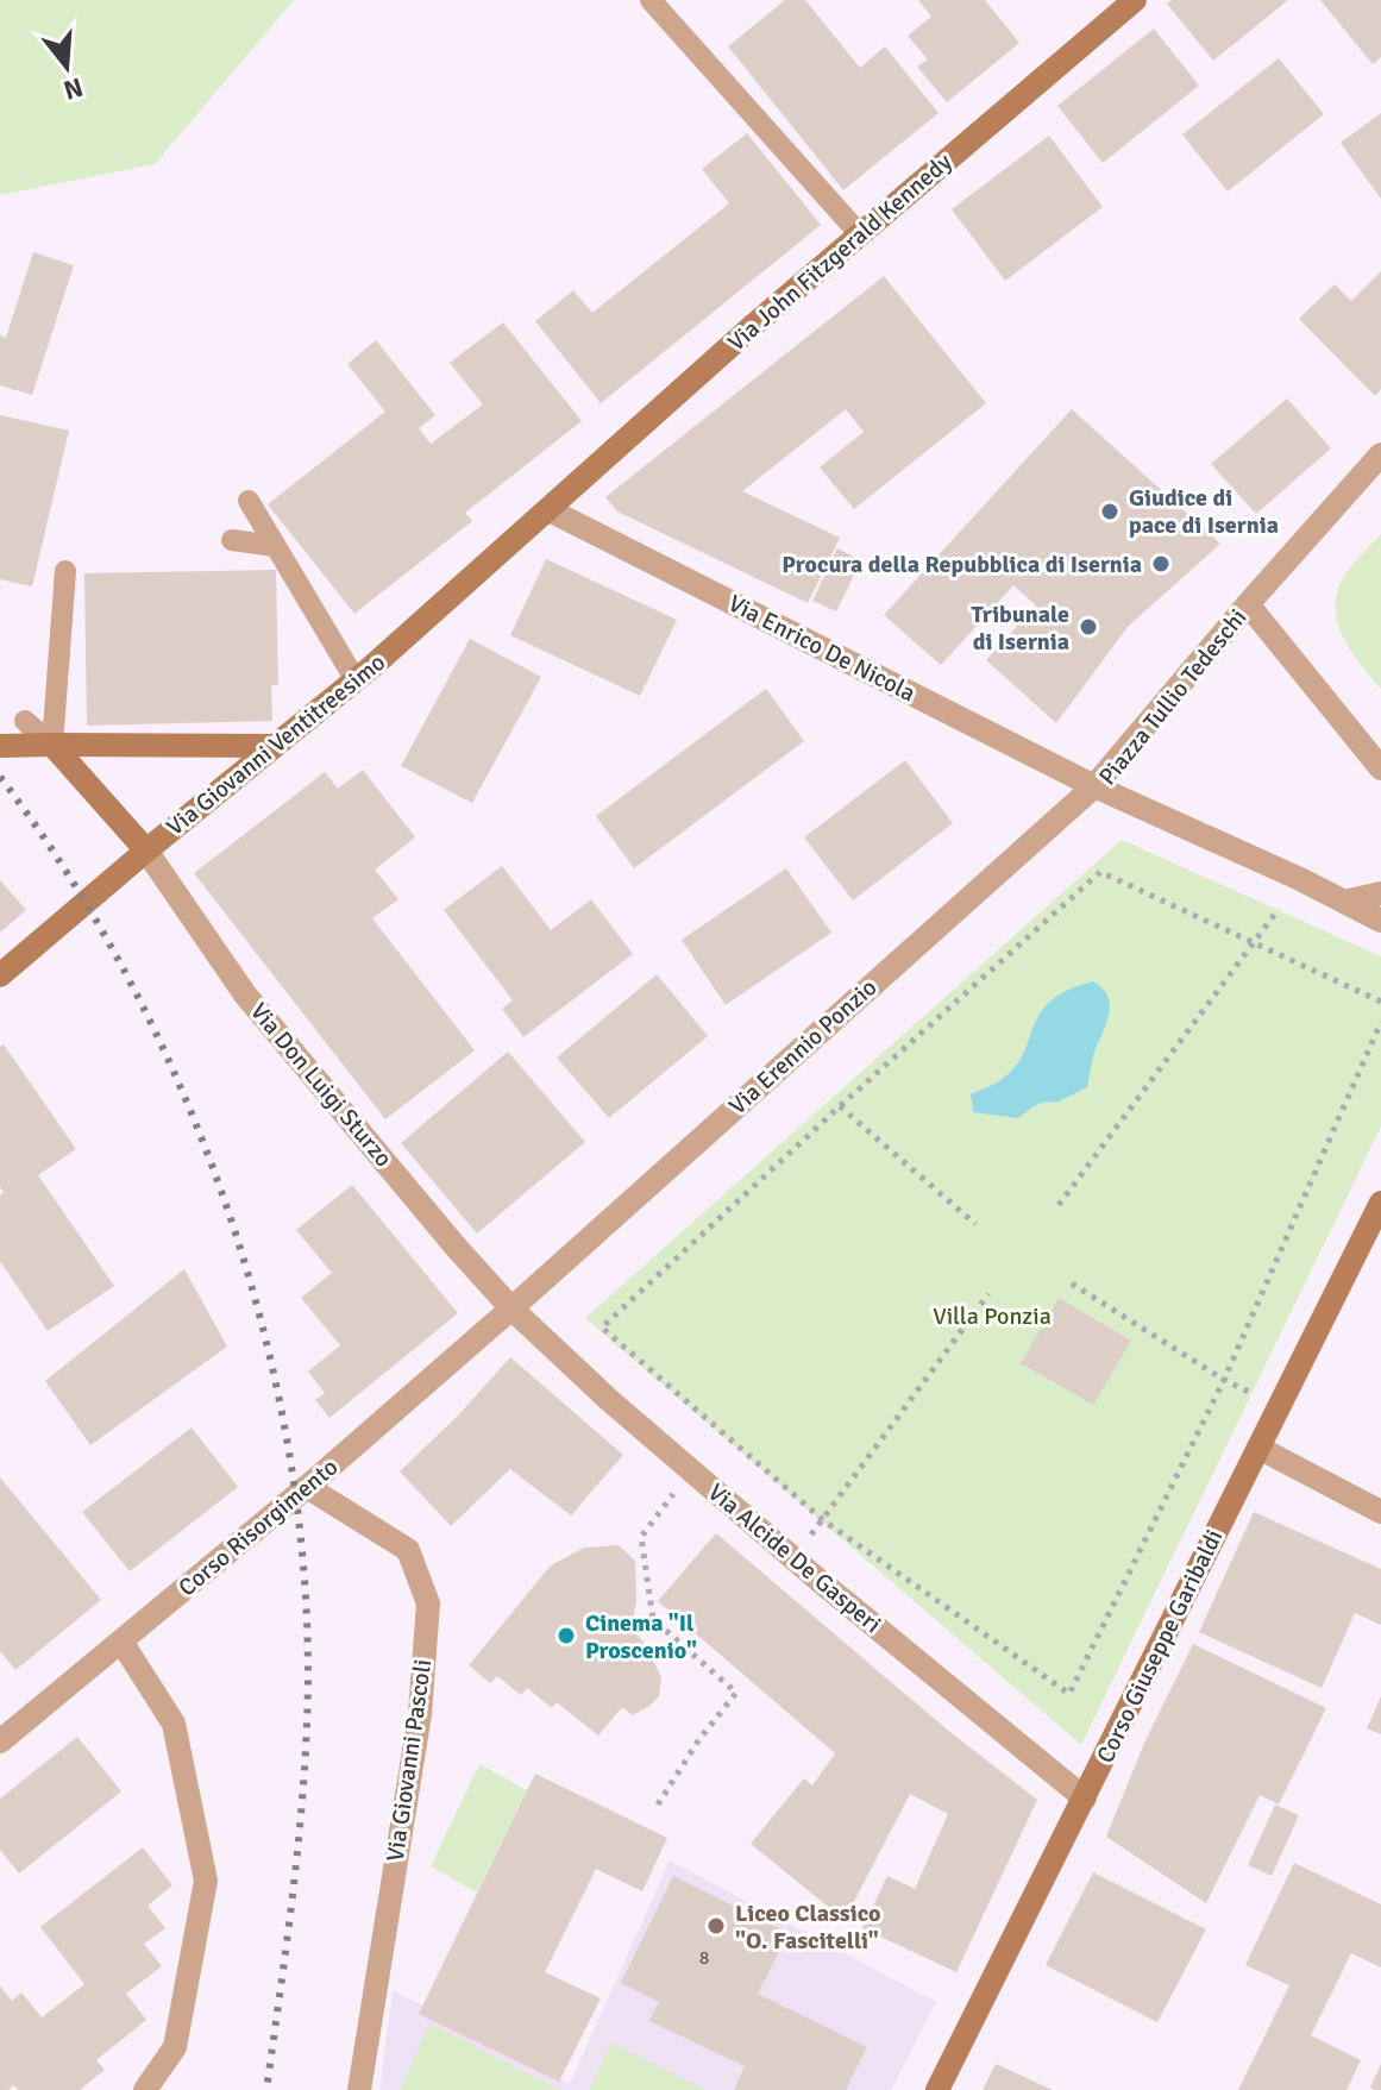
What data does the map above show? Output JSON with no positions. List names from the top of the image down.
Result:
{
  "streets": {
    "street": [
      "Via John Fitzgerald Kennedy",
      "Via Enrico De Nicola",
      "Piazza Tullio Tedeschi",
      "Via Giovanni Ventitreesimo",
      "Via Erennio Ponzio",
      "Via Don Luigi Sturzo",
      "Corso Risorgimento",
      "Via Alcide De Gasperi",
      "Corso Giuseppe Garibaldi",
      "Via Giovanni Pascoli"
    ]
  },
  "crossings": [
    ["Via John Fitzgerald Kennedy", "Via Enrico De Nicola"],
    ["Via John Fitzgerald Kennedy", "Via Giovanni Ventitreesimo"],
    ["Via Enrico De Nicola", "Piazza Tullio Tedeschi"],
    ["Via Enrico De Nicola", "Via Giovanni Ventitreesimo"],
    ["Via Enrico De Nicola", "Via Erennio Ponzio"],
    ["Piazza Tullio Tedeschi", "Via Erennio Ponzio"],
    ["Via Giovanni Ventitreesimo", "Via Don Luigi Sturzo"],
    ["Via Erennio Ponzio", "Via Don Luigi Sturzo"],
    ["Via Erennio Ponzio", "Corso Risorgimento"],
    ["Via Erennio Ponzio", "Via Alcide De Gasperi"],
    ["Via Don Luigi Sturzo", "Corso Risorgimento"],
    ["Via Don Luigi Sturzo", "Via Alcide De Gasperi"],
    ["Corso Risorgimento", "Via Alcide De Gasperi"],
    ["Corso Risorgimento", "Via Giovanni Pascoli"],
    ["Via Alcide De Gasperi", "Corso Giuseppe Garibaldi"]
  ],
  "parks": ["Villa Ponzia"],
  "places": [
    "Giudice di pace di Isernia",
    "Procura della Repubblica di Isernia",
    "Tribunale di Isernia",
    "Cinema \"Il Proscenio\"",
    "Liceo Classico \"O. Fascitelli\""
  ],
  "house_numbers": ["8"],
  "north": "bottom"
}
